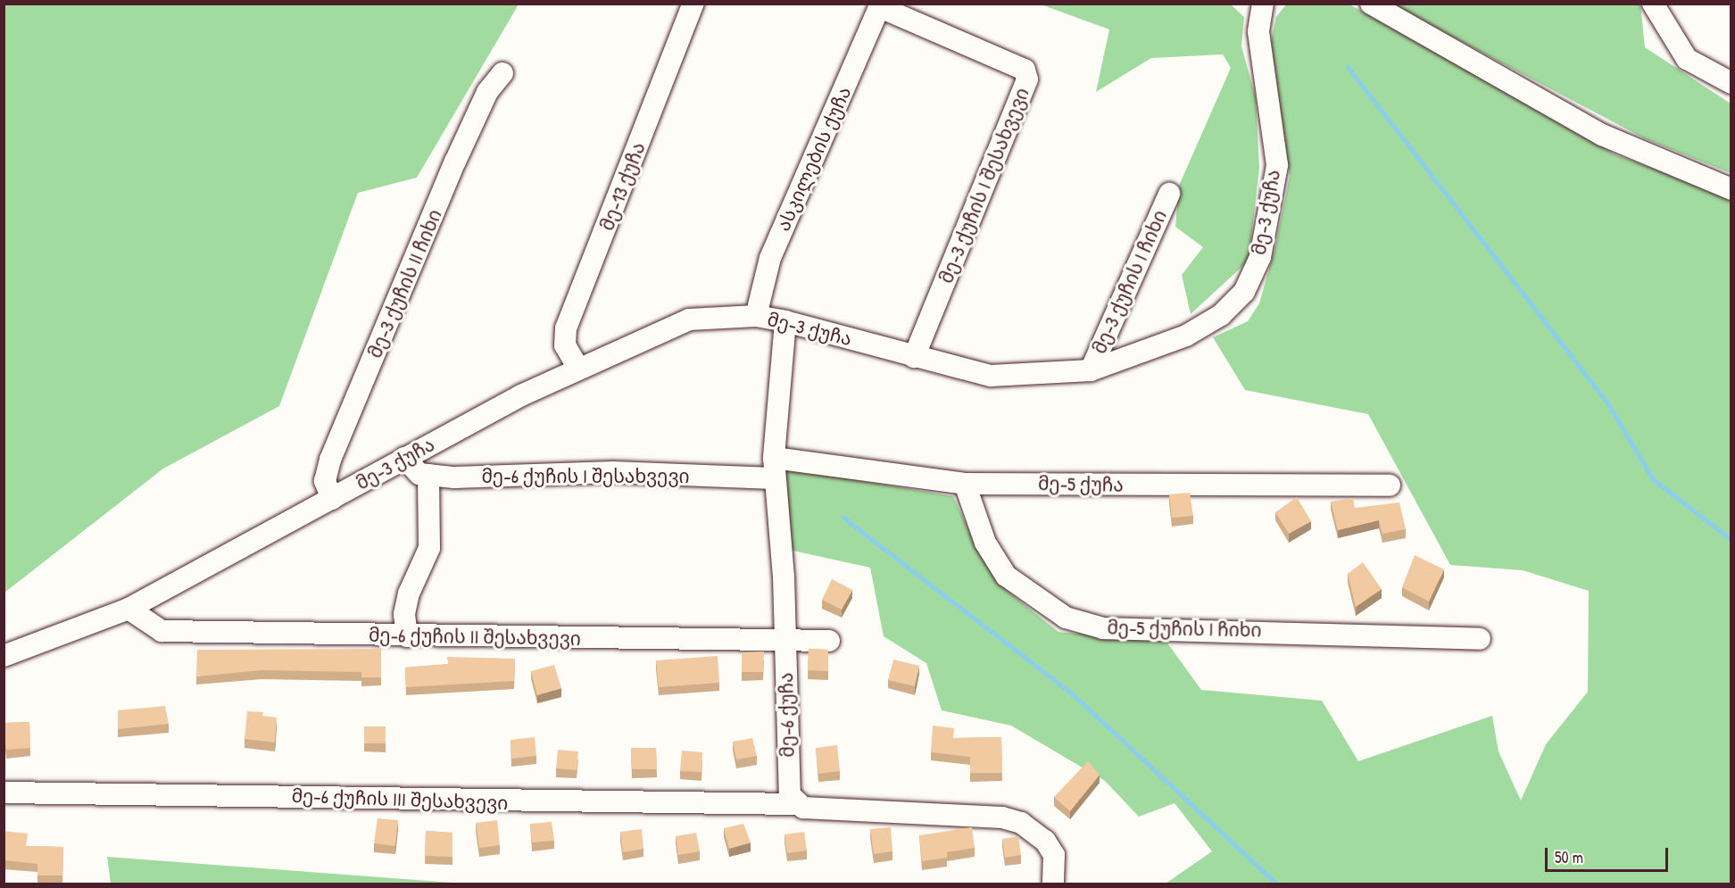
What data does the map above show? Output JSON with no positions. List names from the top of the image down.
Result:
{
  "streets": {
    "street": [
      "ასკილების ქუჩა",
      "მე-3 ქუჩის I შესახვევი",
      "მე-13 ქუჩა",
      "მე-3 ქუჩა",
      "მე-3 ქუჩის I ჩიხი",
      "მე-3 ქუჩის II ჩიხი",
      "მე-6 ქუჩის I შესახვევი",
      "მე-5 ქუჩა",
      "მე-5 ქუჩის I ჩიხი",
      "მე-6 ქუჩის II შესახვევი",
      "მე-6 ქუჩა",
      "მე-6 ქუჩის III შესახვევი"
    ]
  },
  "crossings": [
    ["ასკილების ქუჩა", "მე-3 ქუჩის I შესახვევი"],
    ["ასკილების ქუჩა", "მე-3 ქუჩა"],
    ["მე-3 ქუჩის I შესახვევი", "მე-3 ქუჩა"],
    ["მე-13 ქუჩა", "მე-3 ქუჩა"],
    ["მე-3 ქუჩა", "მე-3 ქუჩის I ჩიხი"],
    ["მე-3 ქუჩა", "მე-3 ქუჩის II ჩიხი"],
    ["მე-3 ქუჩა", "მე-6 ქუჩის II შესახვევი"],
    ["მე-3 ქუჩა", "მე-6 ქუჩა"],
    ["მე-6 ქუჩის I შესახვევი", "მე-5 ქუჩა"],
    ["მე-6 ქუჩის I შესახვევი", "მე-6 ქუჩა"],
    ["მე-5 ქუჩა", "მე-5 ქუჩის I ჩიხი"],
    ["მე-5 ქუჩა", "მე-6 ქუჩა"],
    ["მე-6 ქუჩის II შესახვევი", "მე-6 ქუჩა"],
    ["მე-6 ქუჩა", "მე-6 ქუჩის III შესახვევი"]
  ],
  "scale_bar": "50 m"
}
